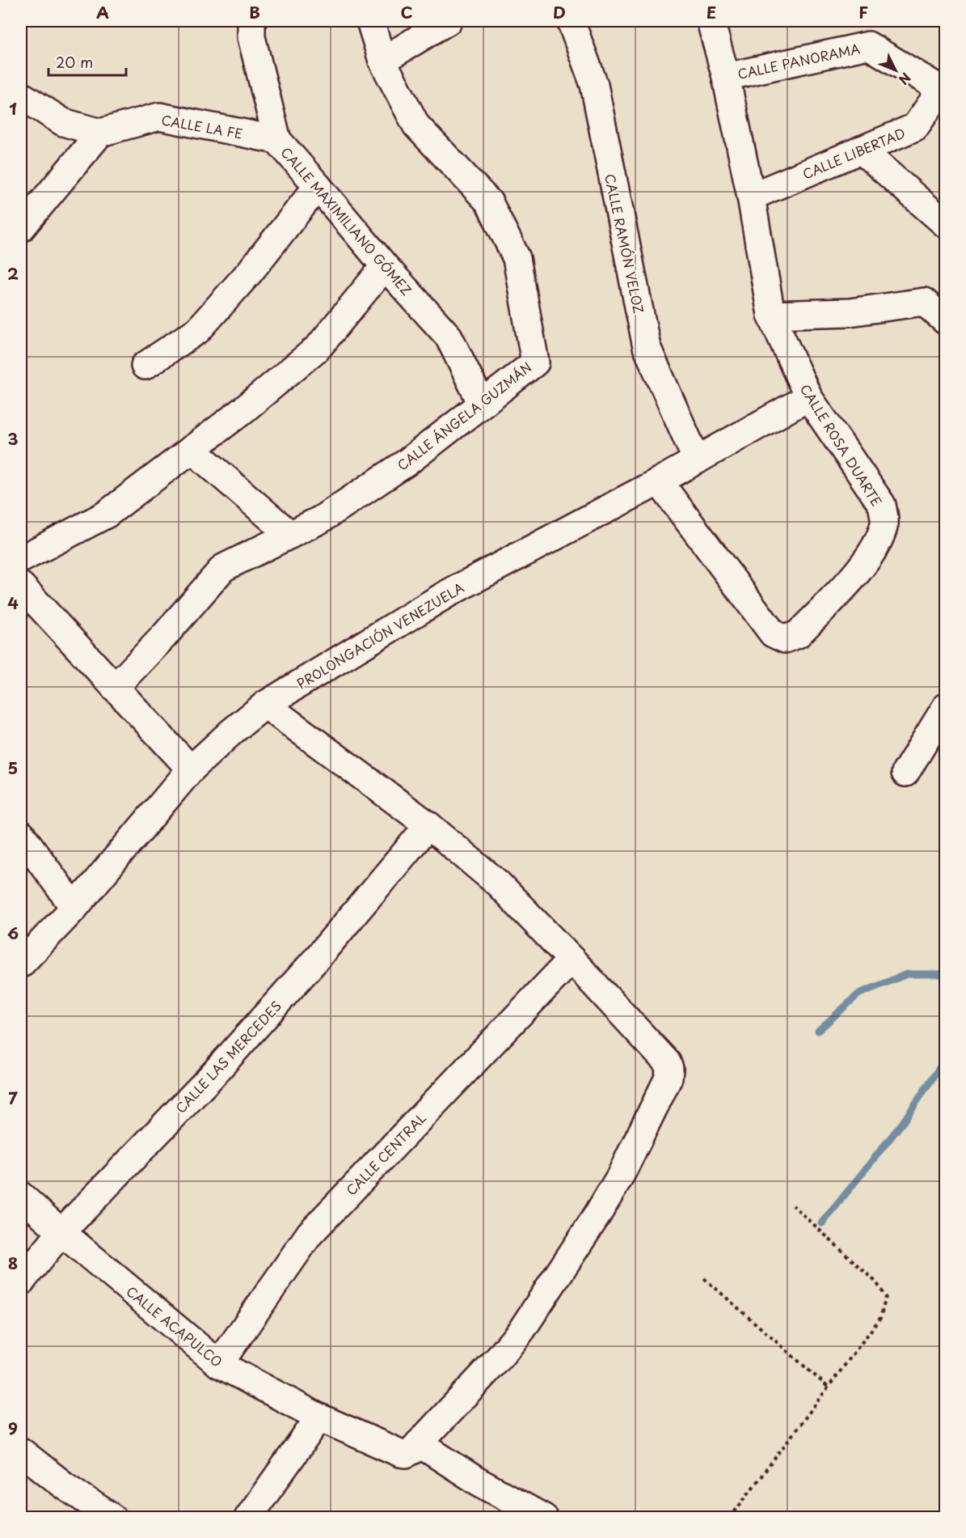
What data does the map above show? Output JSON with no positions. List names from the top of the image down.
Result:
{
  "streets": {
    "street": [
      "CALLE PANORAMA",
      "CALLE LA FE",
      "CALLE LIBERTAD",
      "CALLE MAXIMILIANO GÓMEZ",
      "CALLE RAMÓN VELOZ",
      "CALLE ÁNGELA GUZMÁN",
      "CALLE ROSA DUARTE",
      "PROLONGACIÓN VENEZUELA",
      "CALLE LAS MERCEDES",
      "CALLE CENTRAL",
      "CALLE ACAPULCO"
    ]
  },
  "crossings": [
    ["CALLE PANORAMA", "CALLE LIBERTAD"],
    ["CALLE PANORAMA", "CALLE ROSA DUARTE"],
    ["CALLE LA FE", "CALLE MAXIMILIANO GÓMEZ"],
    ["CALLE LIBERTAD", "CALLE ROSA DUARTE"],
    ["CALLE MAXIMILIANO GÓMEZ", "CALLE ÁNGELA GUZMÁN"],
    ["CALLE RAMÓN VELOZ", "PROLONGACIÓN VENEZUELA"],
    ["CALLE ROSA DUARTE", "PROLONGACIÓN VENEZUELA"],
    ["CALLE LAS MERCEDES", "CALLE ACAPULCO"],
    ["CALLE CENTRAL", "CALLE ACAPULCO"]
  ],
  "scale_bar": "20 m",
  "north": "bottom right",
  "grid": {
    "columns": [
      "A",
      "B",
      "C",
      "D",
      "E",
      "F"
    ],
    "rows": [
      "1",
      "2",
      "3",
      "4",
      "5",
      "6",
      "7",
      "8",
      "9"
    ]
  }
}
